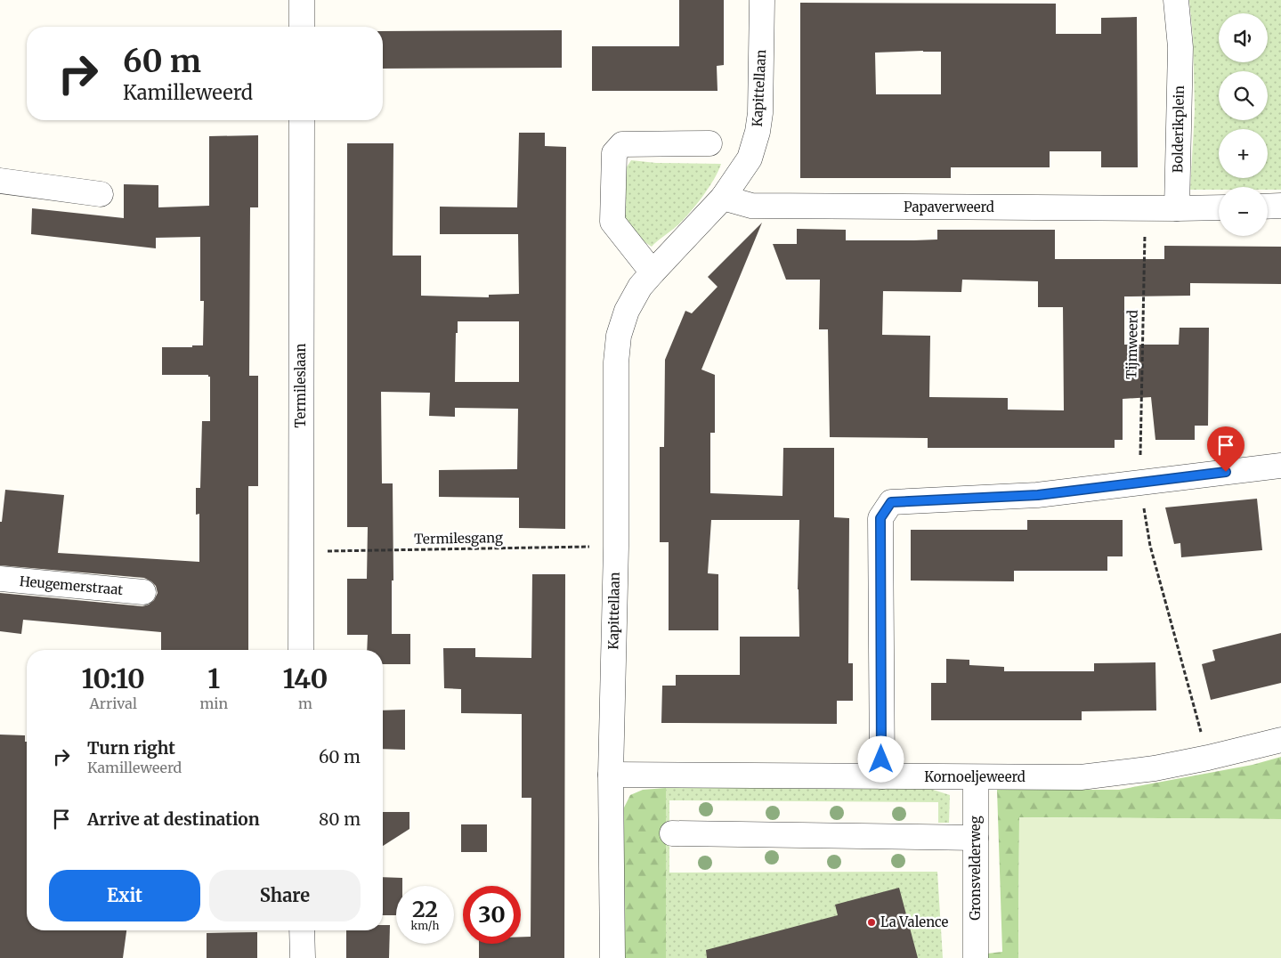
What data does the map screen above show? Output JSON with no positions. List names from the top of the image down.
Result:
{
  "streets": {
    "street": [
      "Kapittellaan",
      "Bolderikplein",
      "Papaverweerd",
      "Termileslaan",
      "Heugemerstraat",
      "Kornoeljeweerd",
      "Gronsvelderweg"
    ],
    "path": ["Tijmweerd", "Termilesgang"]
  },
  "crossings": [
    ["Kapittellaan", "Papaverweerd"],
    ["Kapittellaan", "Termilesgang"],
    ["Kapittellaan", "Kornoeljeweerd"],
    ["Bolderikplein", "Papaverweerd"],
    ["Papaverweerd", "Tijmweerd"],
    ["Tijmweerd", "Kornoeljeweerd"],
    ["Termileslaan", "Termilesgang"],
    ["Kornoeljeweerd", "Gronsvelderweg"]
  ],
  "places": ["La Valence"],
  "page": {
    "map_buttons": ["+", "−"],
    "turn": ["60 m", "Kamilleweerd"],
    "eta": [
      "10:10",
      "Arrival",
      "1",
      "min",
      "140",
      "m"
    ],
    "list": [
      {
        "name": "Turn right",
        "note": "Kamilleweerd",
        "value": "60 m"
      },
      {
        "name": "Arrive at destination",
        "value": "80 m"
      }
    ],
    "buttons": ["Exit", "Share"],
    "speed": "22 km/h",
    "limit": "30"
  }
}
